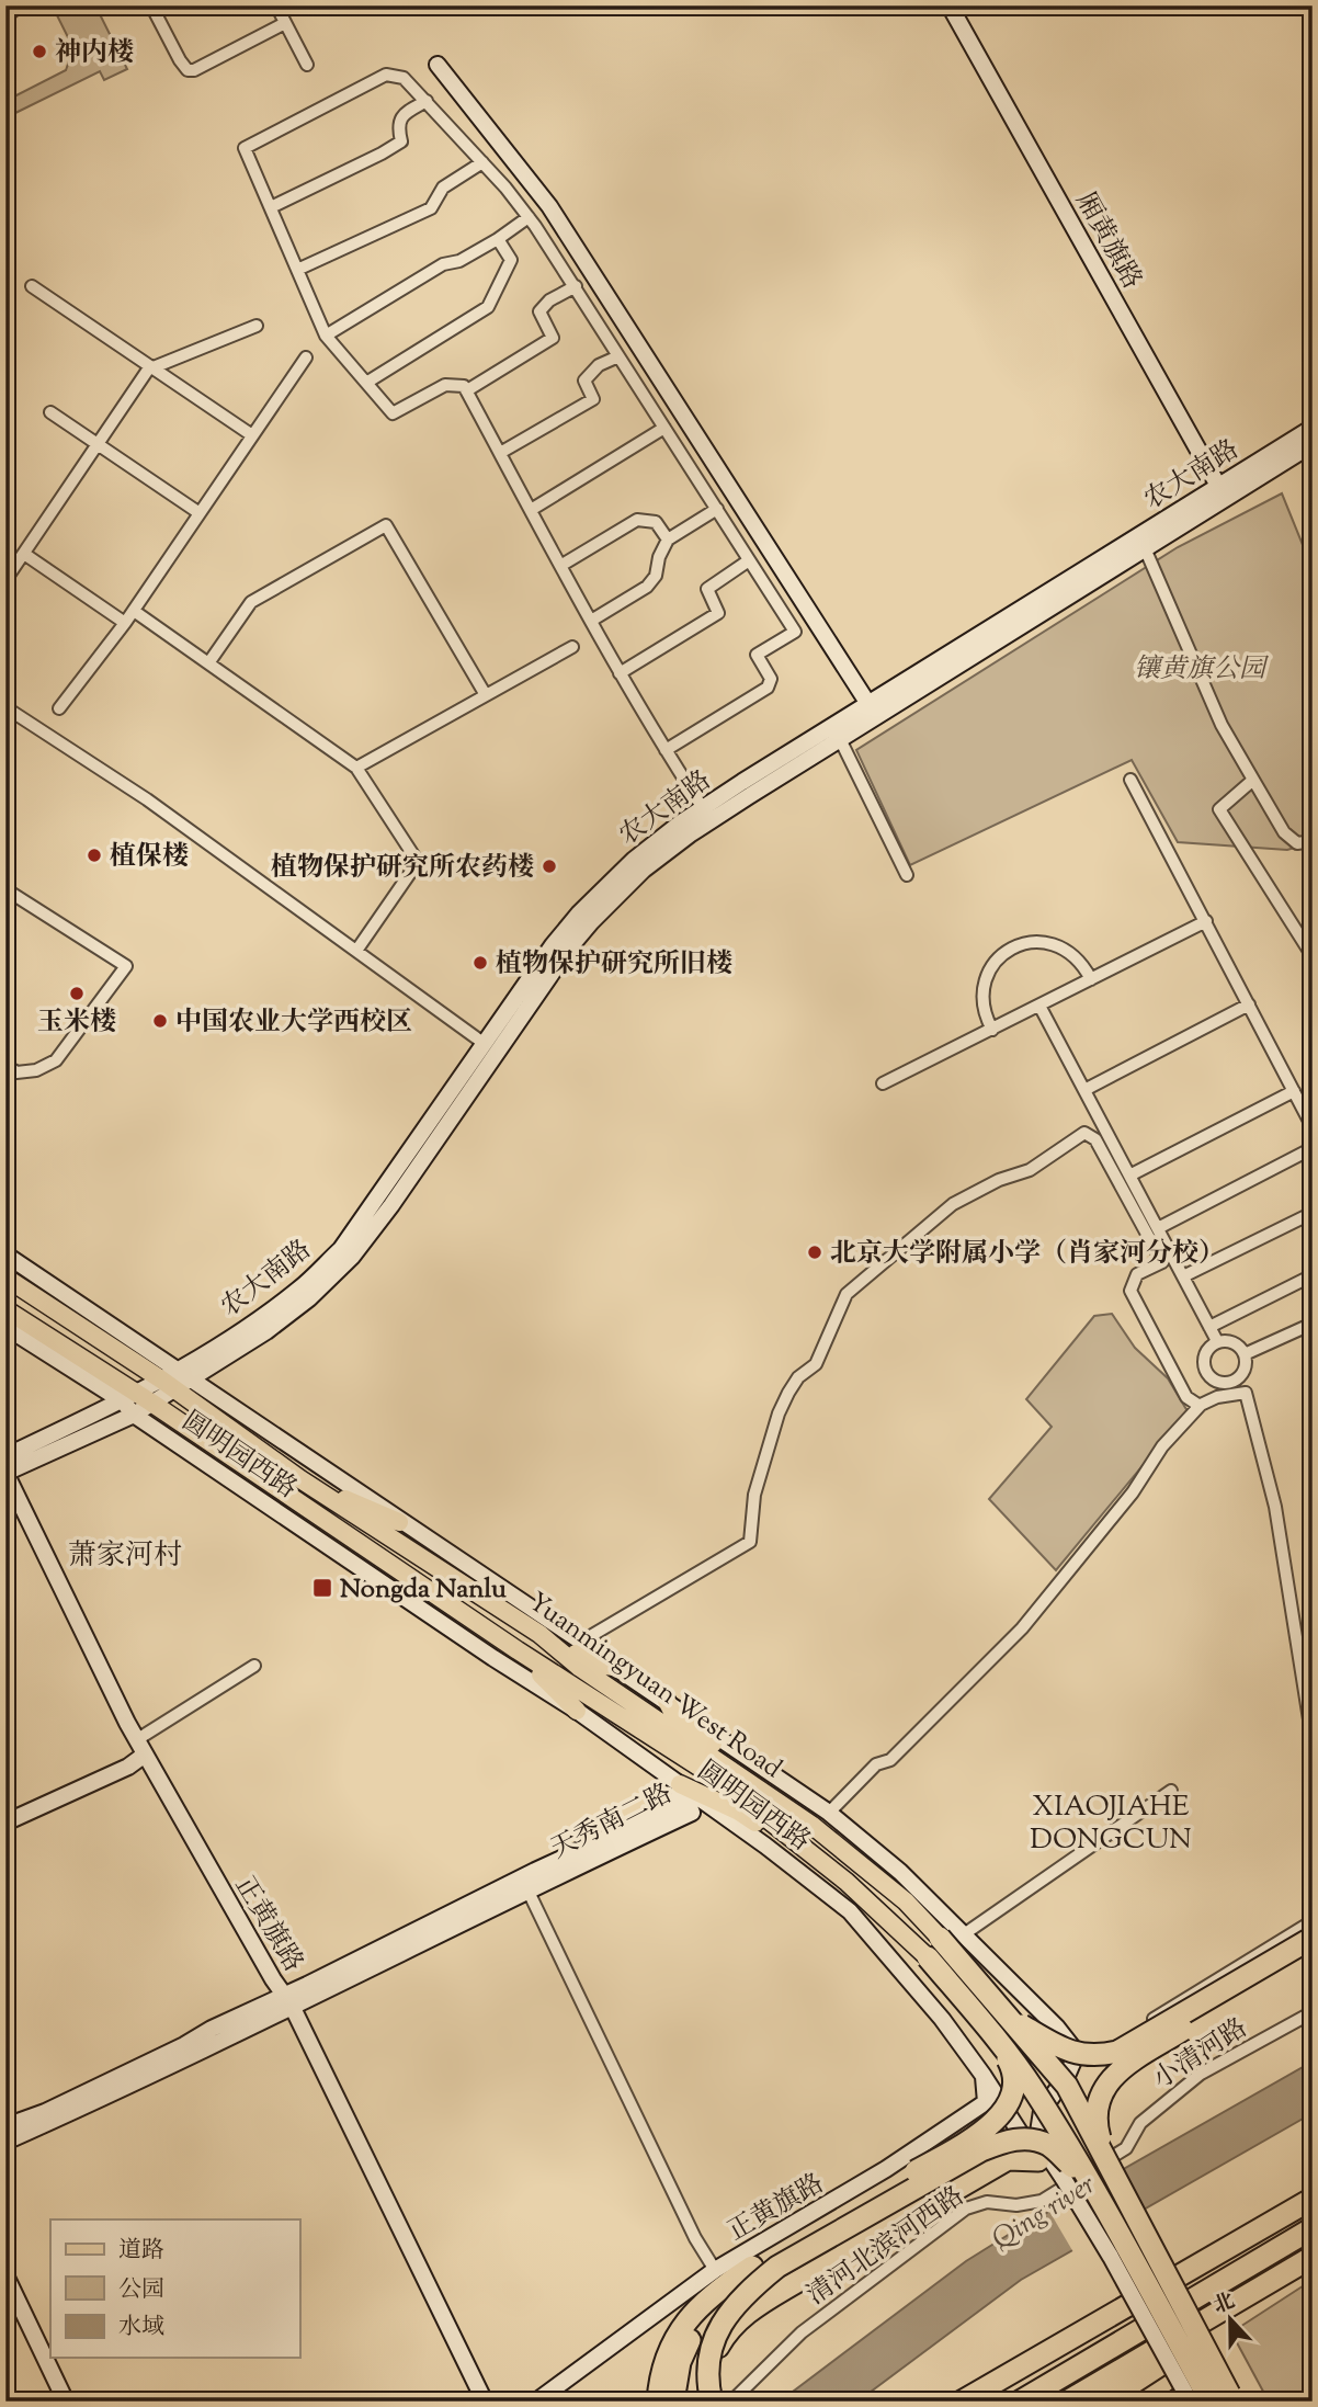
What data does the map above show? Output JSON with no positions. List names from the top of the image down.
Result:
{
  "streets": {
    "main road": ["Yuanmingyuan West Road"],
    "street": [
      "厢黄旗路",
      "农大南路",
      "圆明园西路",
      "天秀南二路",
      "正黄旗路",
      "小清河路",
      "清河北滨河西路"
    ]
  },
  "crossings": [
    ["厢黄旗路", "农大南路"],
    ["农大南路", "圆明园西路"],
    ["圆明园西路", "天秀南二路"],
    ["圆明园西路", "正黄旗路"],
    ["天秀南二路", "正黄旗路"],
    ["小清河路", "清河北滨河西路"]
  ],
  "districts": ["萧家河村", "XIAOJIAHE DONGCUN"],
  "water": ["Qing river"],
  "parks": ["镶黄旗公园"],
  "places": {
    "other": [
      "神内楼",
      "植保楼",
      "植物保护研究所农药楼",
      "植物保护研究所旧楼",
      "玉米楼",
      "中国农业大学西校区",
      "北京大学附属小学（肖家河分校）"
    ],
    "transit": ["Nongda Nanlu"]
  },
  "legend": ["道路", "公园", "水域"],
  "north": "top"
}
